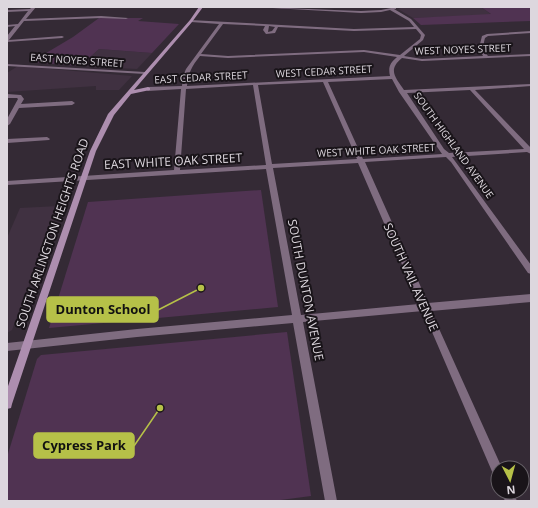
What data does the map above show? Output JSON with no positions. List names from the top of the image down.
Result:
{
  "streets": {
    "main road": ["SOUTH ARLINGTON HEIGHTS ROAD"],
    "street": [
      "WEST NOYES STREET",
      "EAST NOYES STREET",
      "WEST CEDAR STREET",
      "EAST CEDAR STREET",
      "SOUTH HIGHLAND AVENUE",
      "WEST WHITE OAK STREET",
      "EAST WHITE OAK STREET",
      "SOUTH VAIL AVENUE",
      "SOUTH DUNTON AVENUE"
    ]
  },
  "crossings": [
    ["EAST NOYES STREET", "SOUTH ARLINGTON HEIGHTS ROAD"],
    ["WEST CEDAR STREET", "EAST CEDAR STREET"],
    ["WEST CEDAR STREET", "SOUTH HIGHLAND AVENUE"],
    ["WEST CEDAR STREET", "SOUTH VAIL AVENUE"],
    ["WEST CEDAR STREET", "SOUTH DUNTON AVENUE"],
    ["EAST CEDAR STREET", "SOUTH DUNTON AVENUE"],
    ["SOUTH HIGHLAND AVENUE", "WEST WHITE OAK STREET"],
    ["WEST WHITE OAK STREET", "EAST WHITE OAK STREET"],
    ["WEST WHITE OAK STREET", "SOUTH VAIL AVENUE"],
    ["WEST WHITE OAK STREET", "SOUTH DUNTON AVENUE"],
    ["EAST WHITE OAK STREET", "SOUTH ARLINGTON HEIGHTS ROAD"],
    ["EAST WHITE OAK STREET", "SOUTH DUNTON AVENUE"]
  ],
  "places": ["Dunton School", "Cypress Park"],
  "north": "bottom"
}
